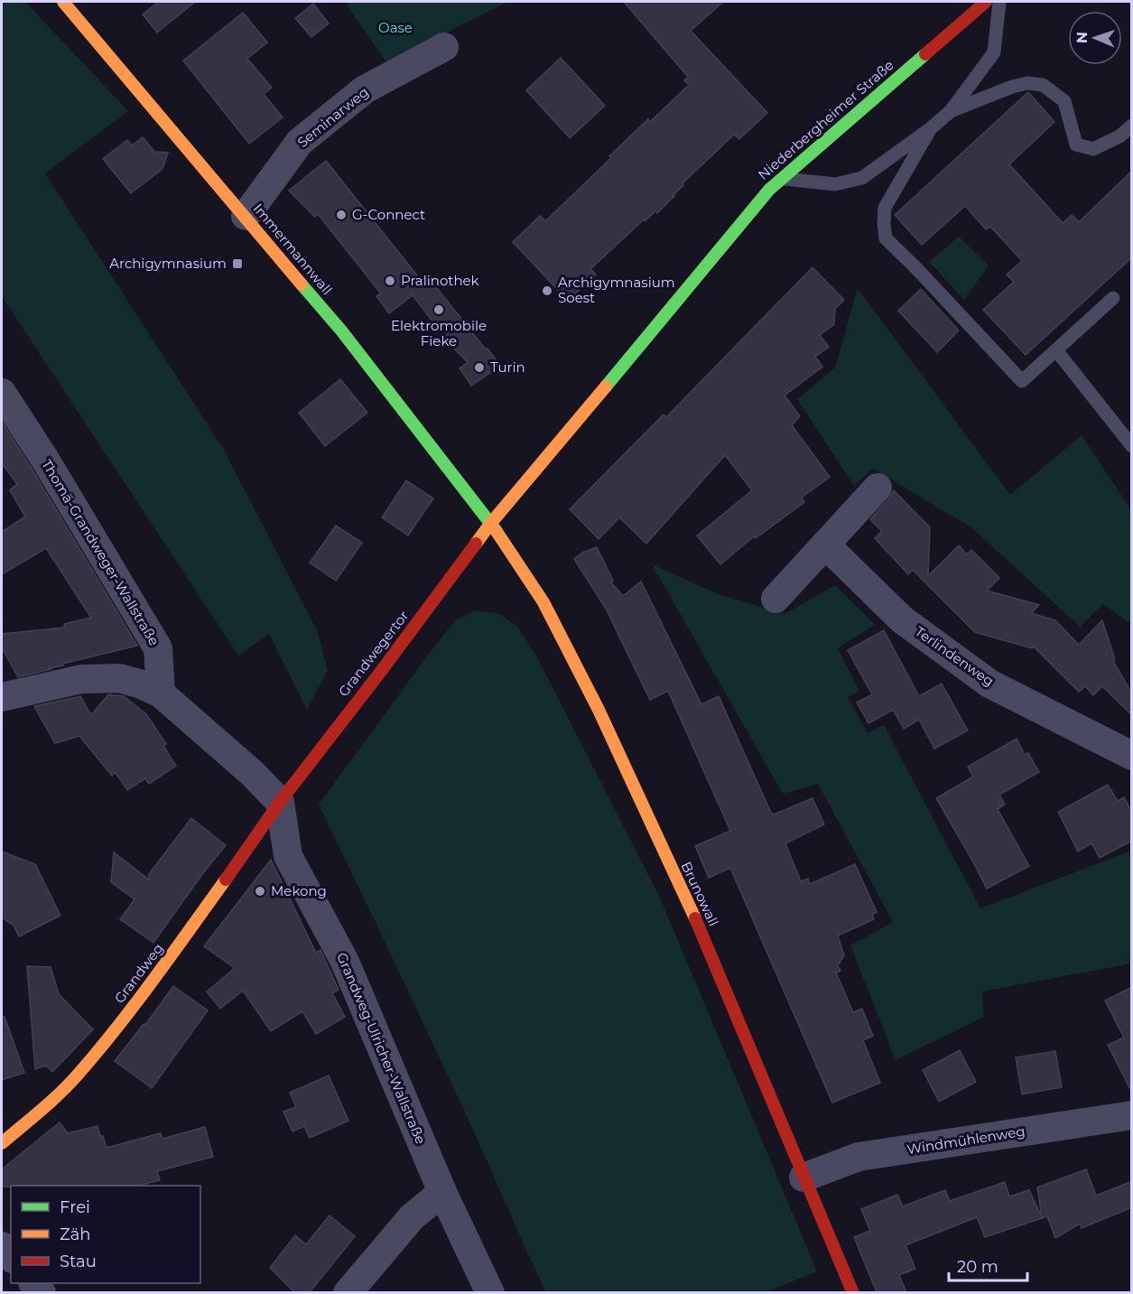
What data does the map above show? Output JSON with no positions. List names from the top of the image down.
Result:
{
  "streets": {
    "street": [
      "Seminarweg",
      "Niederbergheimer Straße",
      "Immermannwall",
      "Thomä-Grandweger-Wallstraße",
      "Grandwegertor",
      "Terlindenweg",
      "Brunowall",
      "Grandweg",
      "Grandweg-Ulricher-Wallstraße",
      "Windmühlenweg"
    ]
  },
  "crossings": [
    ["Seminarweg", "Immermannwall"],
    ["Niederbergheimer Straße", "Immermannwall"],
    ["Niederbergheimer Straße", "Grandwegertor"],
    ["Niederbergheimer Straße", "Brunowall"],
    ["Immermannwall", "Grandwegertor"],
    ["Immermannwall", "Brunowall"],
    ["Grandwegertor", "Brunowall"],
    ["Grandwegertor", "Grandweg"],
    ["Grandwegertor", "Grandweg-Ulricher-Wallstraße"],
    ["Brunowall", "Windmühlenweg"],
    ["Grandweg", "Grandweg-Ulricher-Wallstraße"]
  ],
  "parks": ["Oase"],
  "places": {
    "other": [
      "G-Connect",
      "Pralinothek",
      "Archigymnasium Soest",
      "Elektromobile Fieke",
      "Turin",
      "Mekong"
    ],
    "transit": ["Archigymnasium"]
  },
  "legend": ["Frei", "Zäh", "Stau"],
  "scale_bar": "20 m",
  "north": "left"
}
